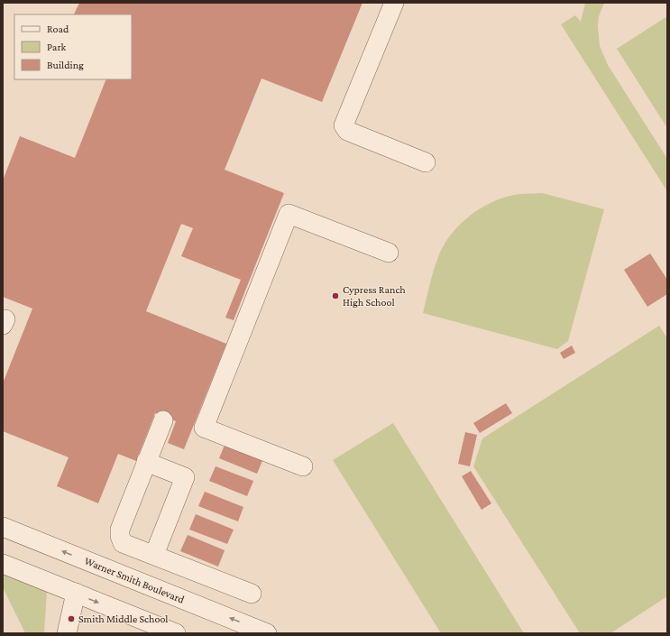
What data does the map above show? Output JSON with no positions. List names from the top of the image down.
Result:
{
  "streets": {
    "street": ["Warner Smith Boulevard"]
  },
  "places": ["Cypress Ranch High School", "Smith Middle School"],
  "legend": ["Road", "Park", "Building"]
}
